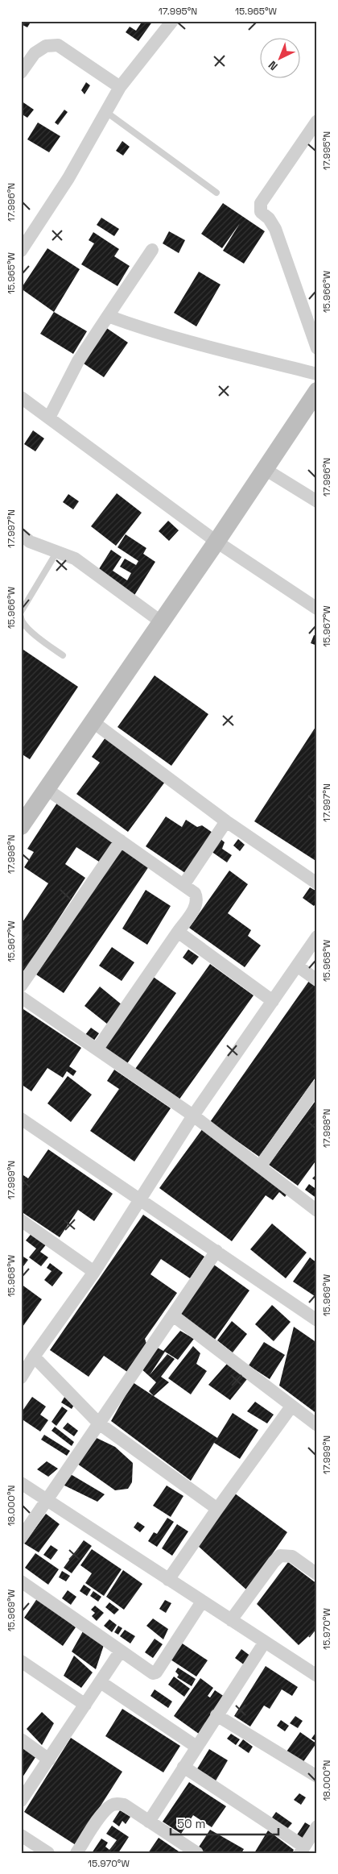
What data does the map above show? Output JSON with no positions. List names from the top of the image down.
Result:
{
  "scale_bar": "50 m",
  "north": "bottom left",
  "coordinates": [
    "17.995°N",
    "15.965°W",
    "17.996°N",
    "15.966°W",
    "17.997°N",
    "15.967°W",
    "17.998°N",
    "15.968°W",
    "17.999°N",
    "15.969°W",
    "18.000°N",
    "15.970°W"
  ]
}
